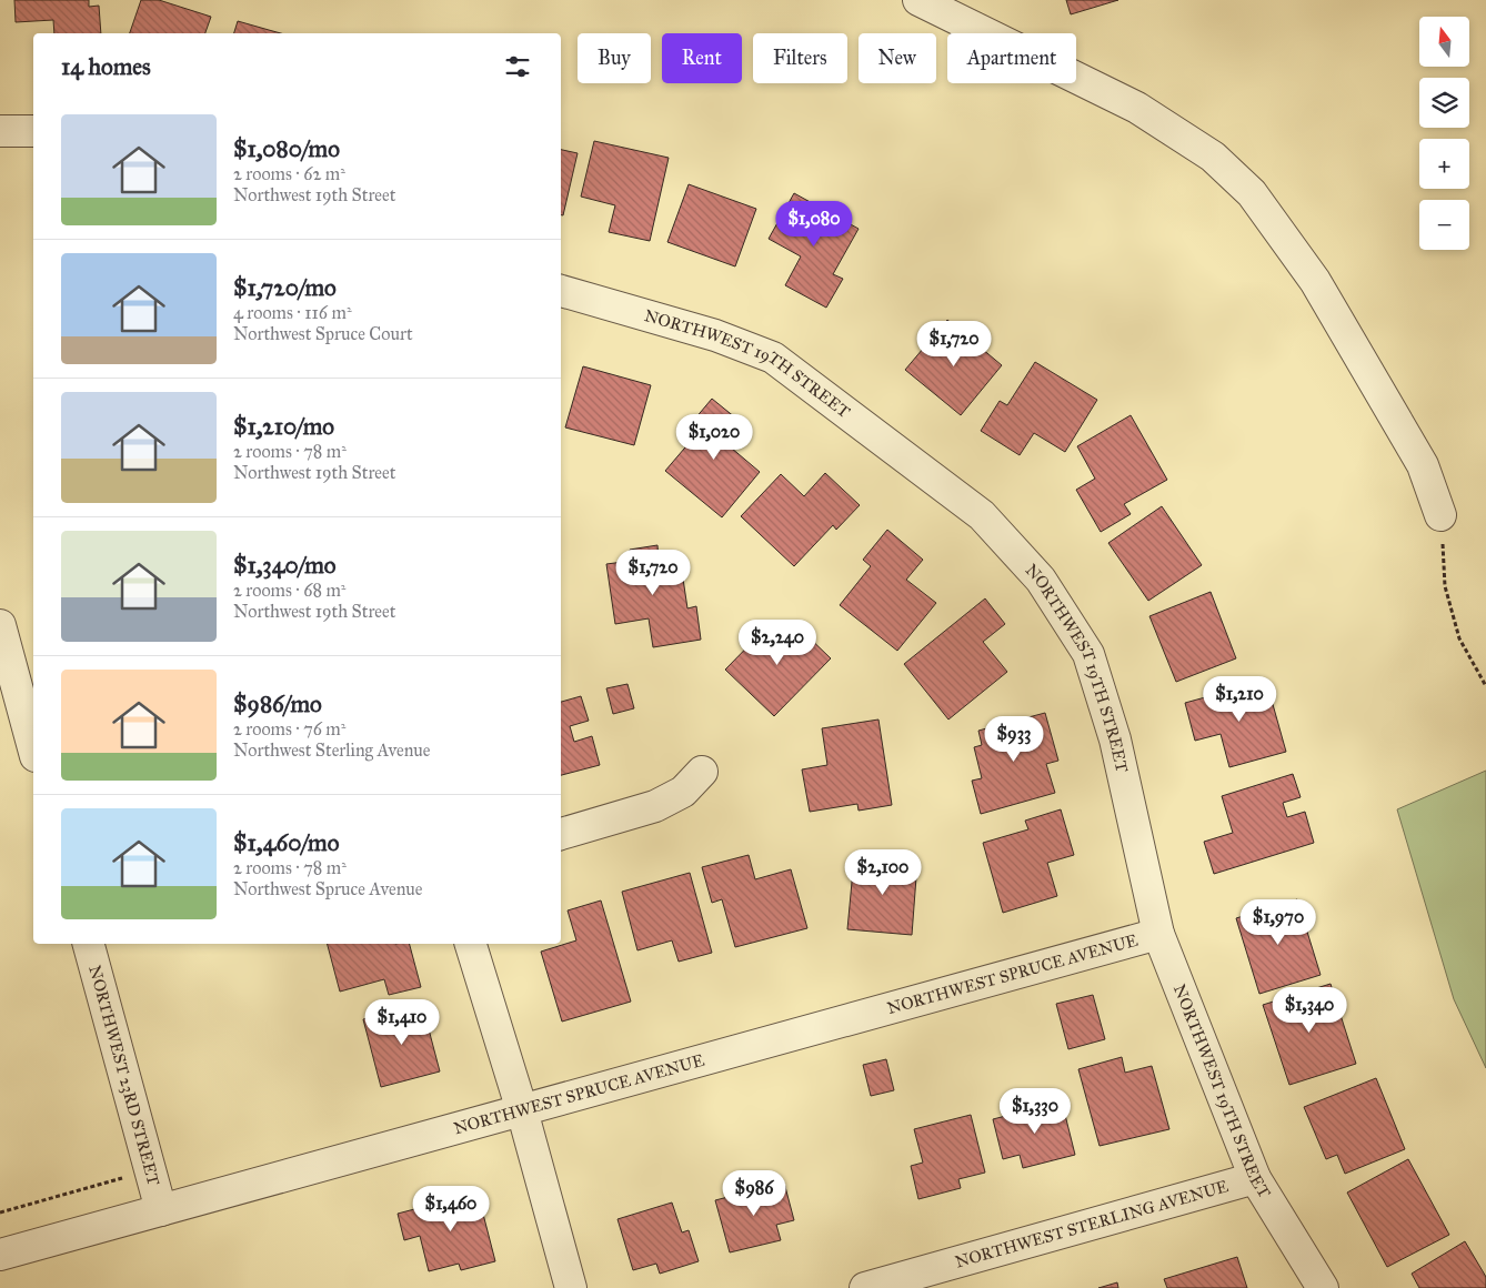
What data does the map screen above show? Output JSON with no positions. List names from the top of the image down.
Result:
{
  "streets": {
    "street": [
      "NORTHWEST 19TH STREET",
      "NORTHWEST SPRUCE AVENUE",
      "NORTHWEST 23RD STREET",
      "NORTHWEST STERLING AVENUE"
    ]
  },
  "crossings": [
    ["NORTHWEST 19TH STREET", "NORTHWEST SPRUCE AVENUE"],
    ["NORTHWEST 19TH STREET", "NORTHWEST STERLING AVENUE"],
    ["NORTHWEST SPRUCE AVENUE", "NORTHWEST 23RD STREET"]
  ],
  "north": "top",
  "page": {
    "map_buttons": ["+", "−"],
    "chip": [
      "Buy",
      "Rent",
      "Filters",
      "New",
      "Apartment"
    ],
    "heading": "14 homes",
    "list": [
      {
        "name": "$1,080/mo",
        "note": "2 rooms · 62 m² · Northwest 19th Street"
      },
      {
        "name": "$1,720/mo",
        "note": "4 rooms · 116 m² · Northwest Spruce Court"
      },
      {
        "name": "$1,210/mo",
        "note": "2 rooms · 78 m² · Northwest 19th Street"
      },
      {
        "name": "$1,340/mo",
        "note": "2 rooms · 68 m² · Northwest 19th Street"
      },
      {
        "name": "$986/mo",
        "note": "2 rooms · 76 m² · Northwest Sterling Avenue"
      },
      {
        "name": "$1,460/mo",
        "note": "2 rooms · 78 m² · Northwest Spruce Avenue"
      }
    ],
    "price": [
      "$1,080",
      "$1,720",
      "$1,020",
      "$1,720",
      "$2,240",
      "$1,210",
      "$933",
      "$2,100",
      "$1,970",
      "$1,340",
      "$1,410",
      "$1,330",
      "$986",
      "$1,460"
    ]
  }
}
